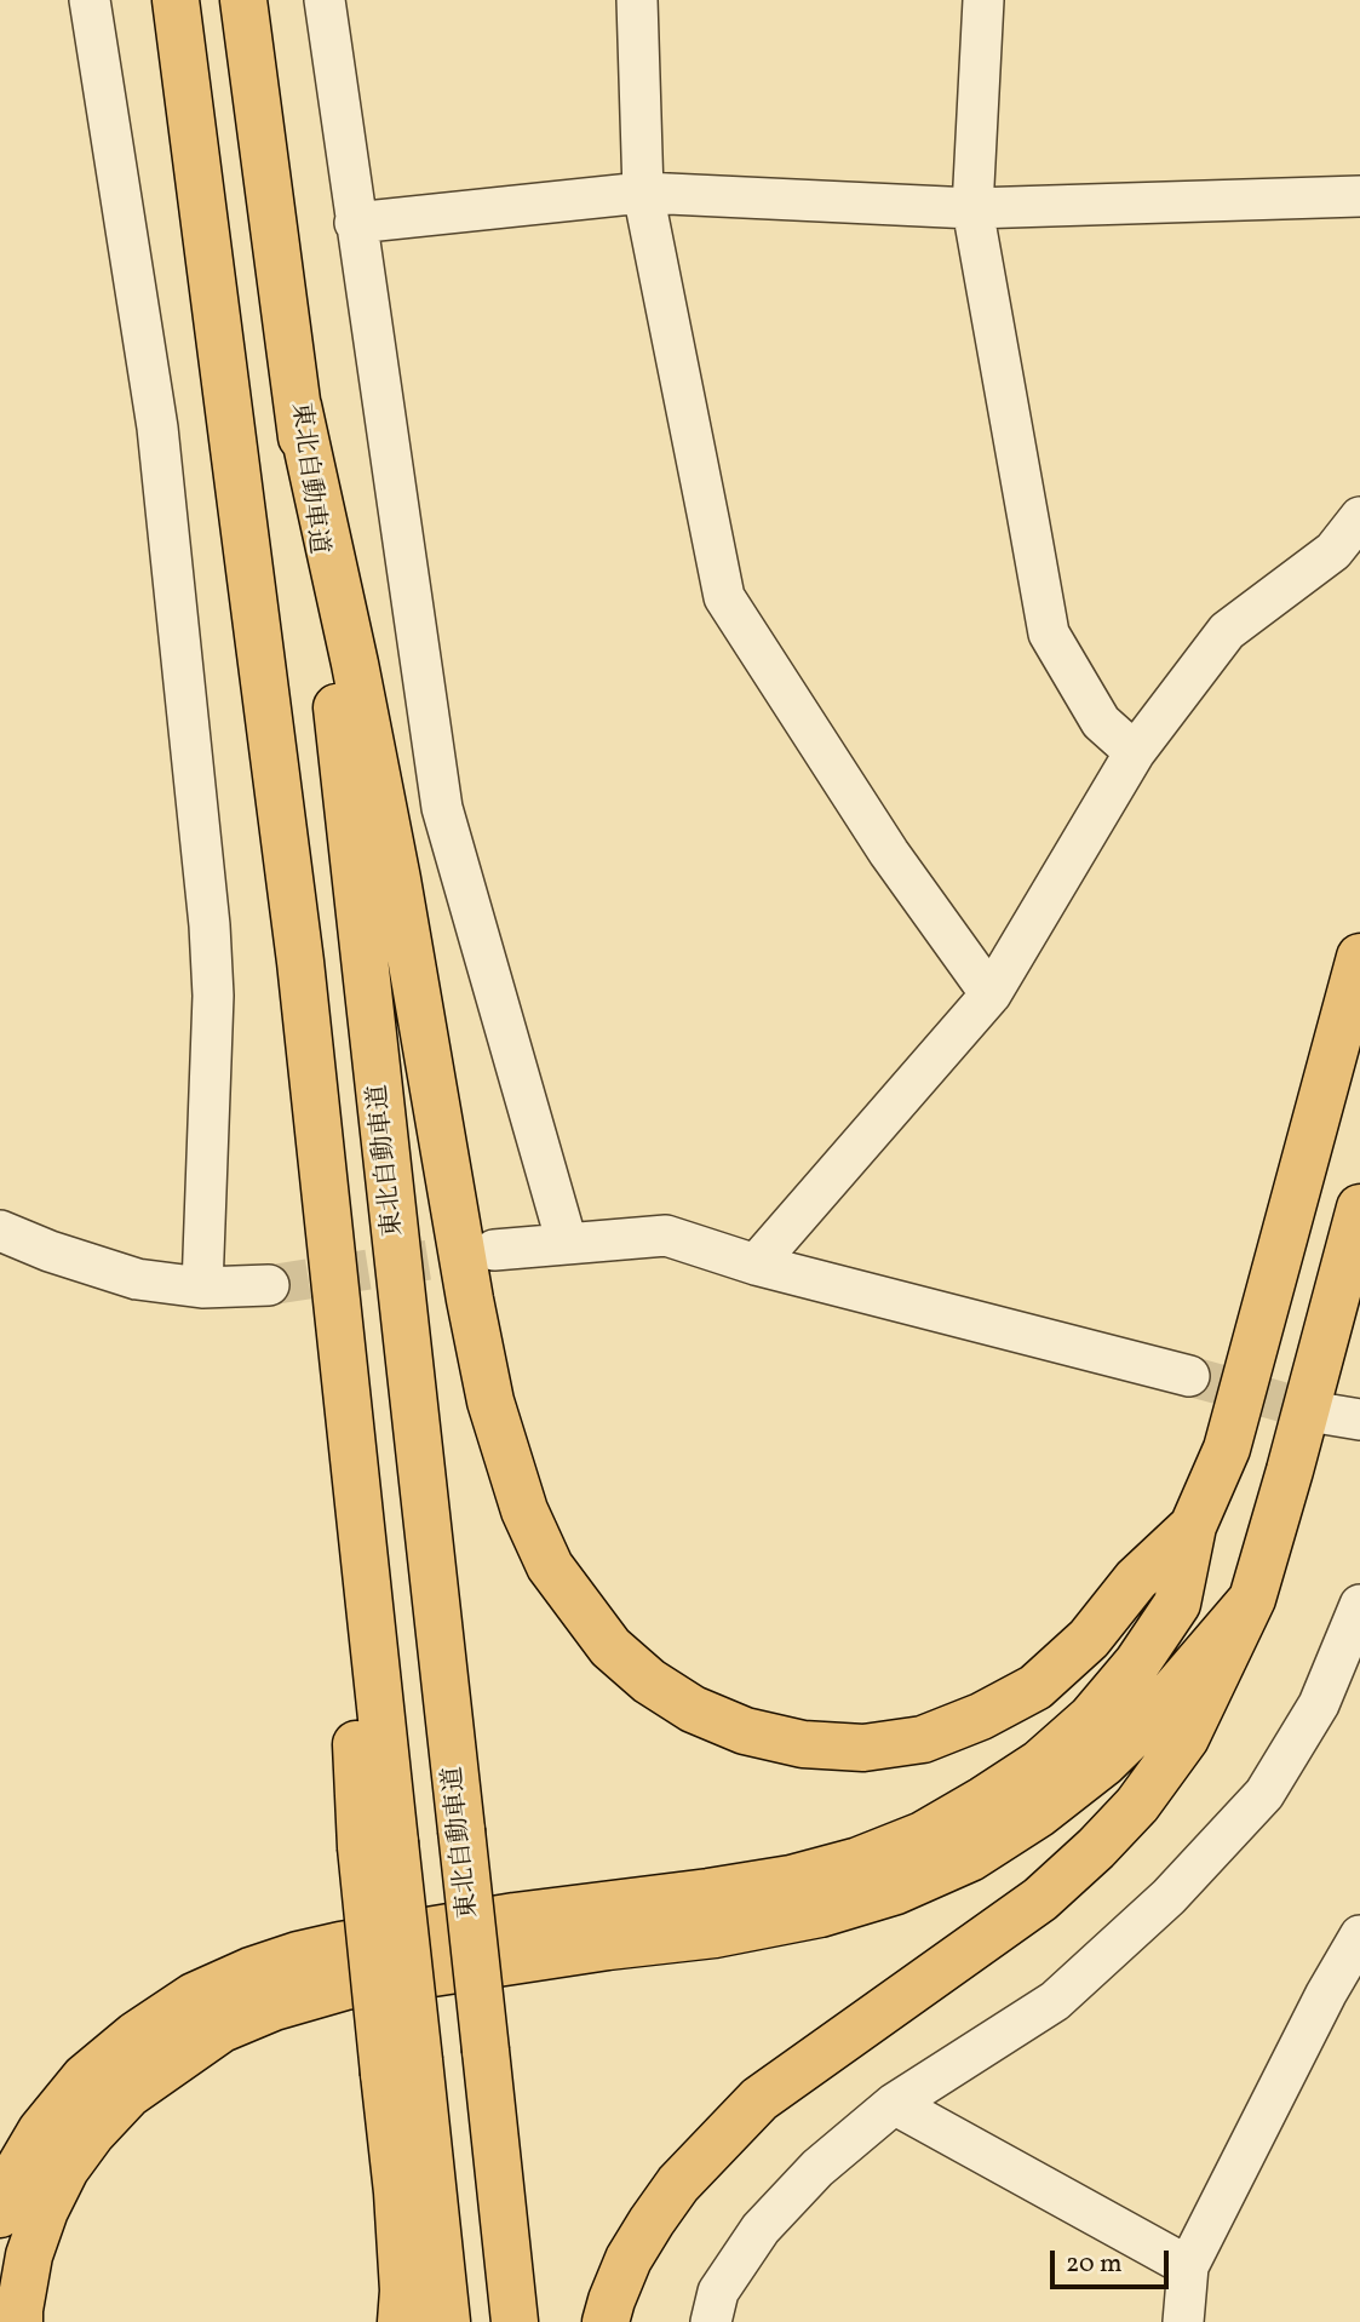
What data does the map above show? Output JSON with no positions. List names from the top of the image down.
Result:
{
  "streets": {
    "highway": ["東北自動車道"]
  },
  "scale_bar": "20 m"
}
